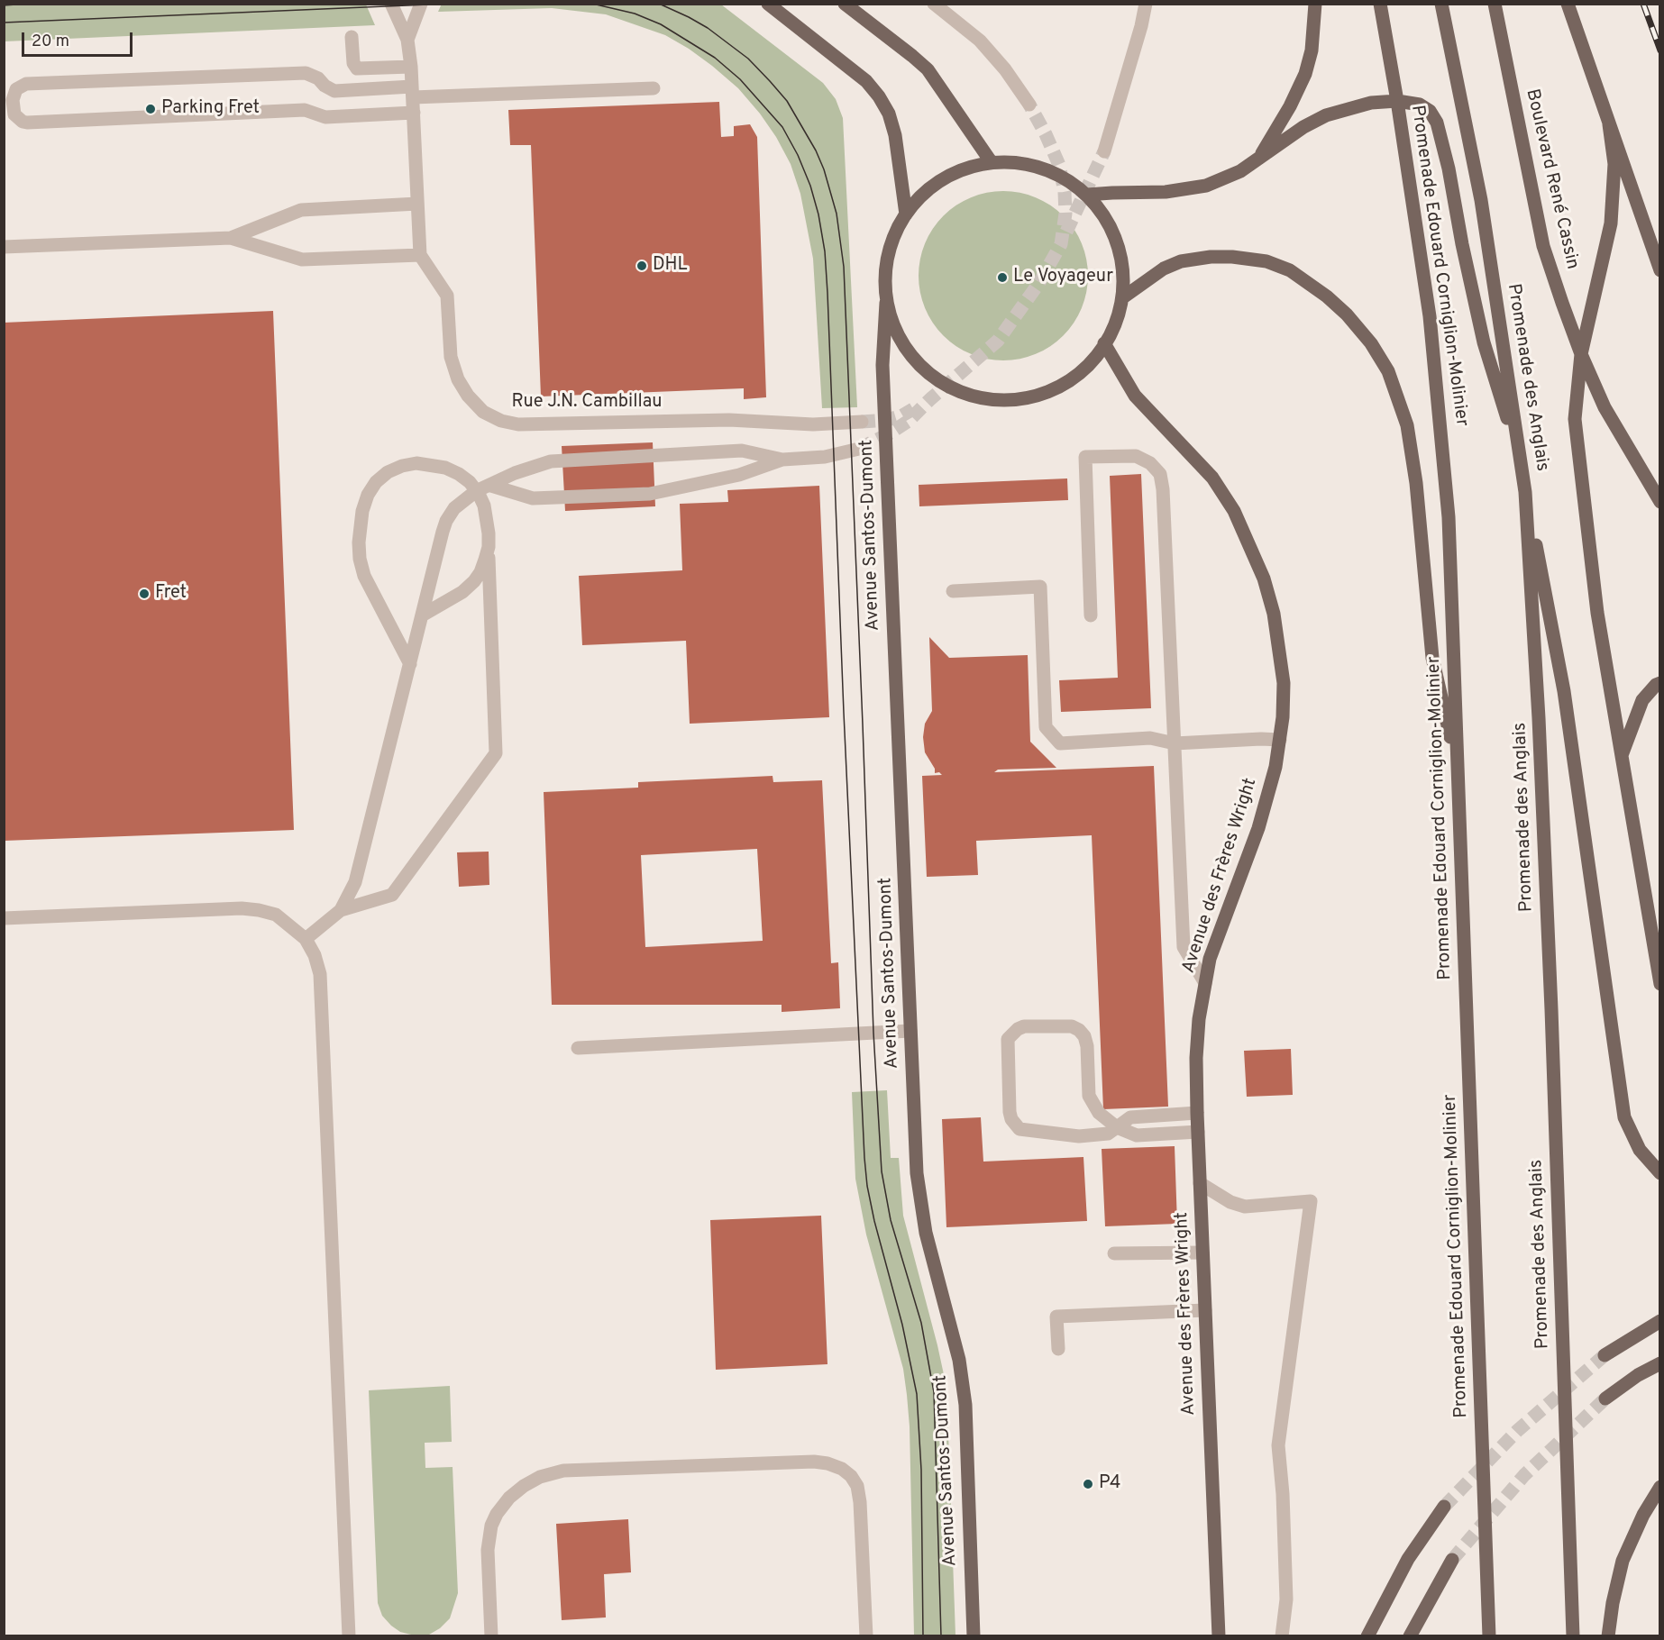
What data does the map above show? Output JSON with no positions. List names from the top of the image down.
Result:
{
  "streets": {
    "main road": [
      "Boulevard René Cassin",
      "Promenade Edouard Corniglion-Molinier",
      "Promenade des Anglais",
      "Avenue Santos-Dumont",
      "Avenue des Frères Wright"
    ],
    "lane": ["Rue J.N. Cambillau"]
  },
  "places": [
    "Parking Fret",
    "DHL",
    "Le Voyageur",
    "Fret",
    "P4"
  ],
  "scale_bar": "20 m"
}
